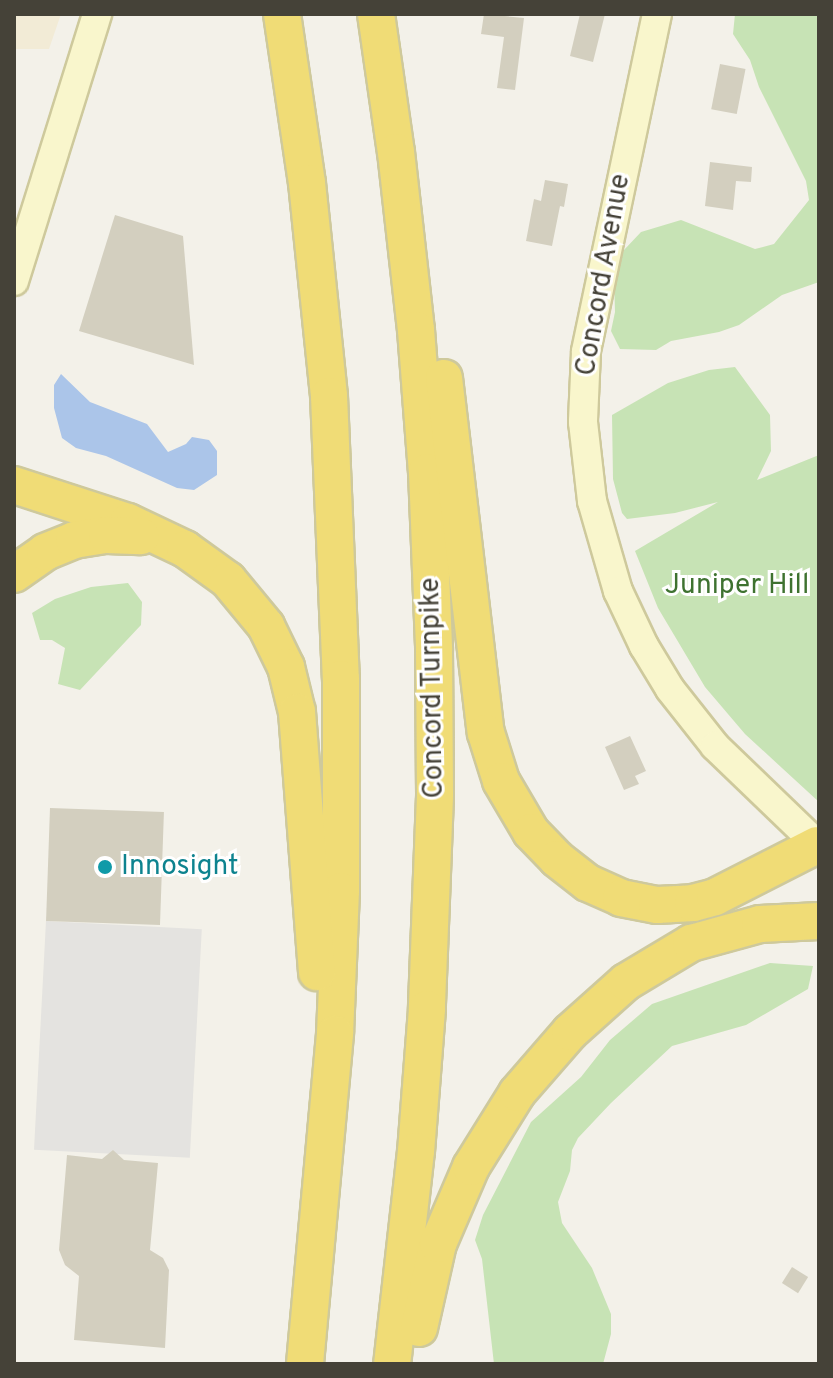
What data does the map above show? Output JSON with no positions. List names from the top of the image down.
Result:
{
  "streets": {
    "highway": ["Concord Turnpike"],
    "main road": ["Concord Avenue"]
  },
  "parks": ["Juniper Hill"],
  "places": ["Innosight"]
}
